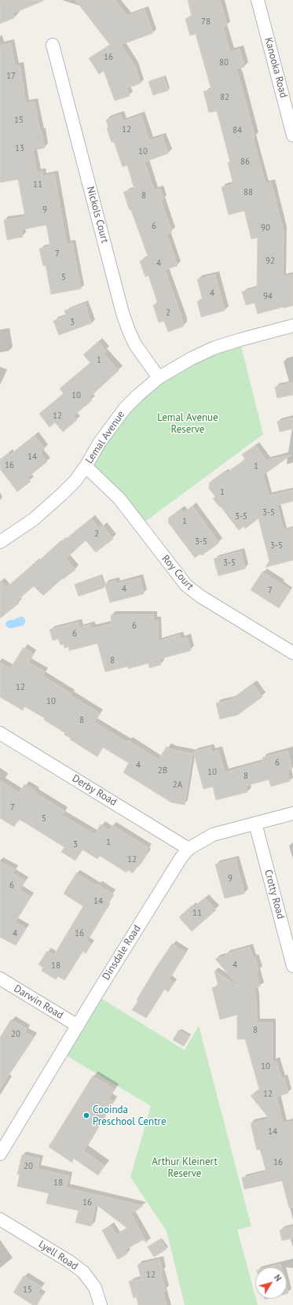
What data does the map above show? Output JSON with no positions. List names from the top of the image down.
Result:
{
  "streets": {
    "street": [
      "Kanooka Road",
      "Nickols Court",
      "Lemal Avenue",
      "Roy Court",
      "Derby Road",
      "Crotty Road",
      "Dinsdale Road",
      "Darwin Road",
      "Lyell Road"
    ]
  },
  "crossings": [
    ["Nickols Court", "Lemal Avenue"],
    ["Lemal Avenue", "Roy Court"],
    ["Derby Road", "Dinsdale Road"],
    ["Crotty Road", "Dinsdale Road"],
    ["Dinsdale Road", "Darwin Road"]
  ],
  "parks": ["Lemal Avenue Reserve", "Arthur Kleinert Reserve"],
  "places": ["Cooinda Preschool Centre"],
  "house_numbers": [
    "78",
    "16",
    "80",
    "17",
    "82",
    "15",
    "12",
    "84",
    "13",
    "10",
    "86",
    "11",
    "88",
    "8",
    "9",
    "6",
    "90",
    "7",
    "92",
    "4",
    "5",
    "4",
    "94",
    "2",
    "3",
    "1",
    "10",
    "12",
    "14",
    "16",
    "1",
    "1",
    "3-5",
    "3-5",
    "1",
    "2",
    "3-5",
    "3-5",
    "3-5",
    "4",
    "7",
    "6",
    "6",
    "8",
    "12",
    "10",
    "8",
    "6",
    "4",
    "2B",
    "10",
    "8",
    "2A",
    "7",
    "5",
    "1",
    "3",
    "12",
    "9",
    "6",
    "14",
    "11",
    "4",
    "16",
    "4",
    "18",
    "8",
    "20",
    "10",
    "12",
    "14",
    "16",
    "20",
    "18",
    "16",
    "12",
    "15"
  ],
  "north": "top right"
}
